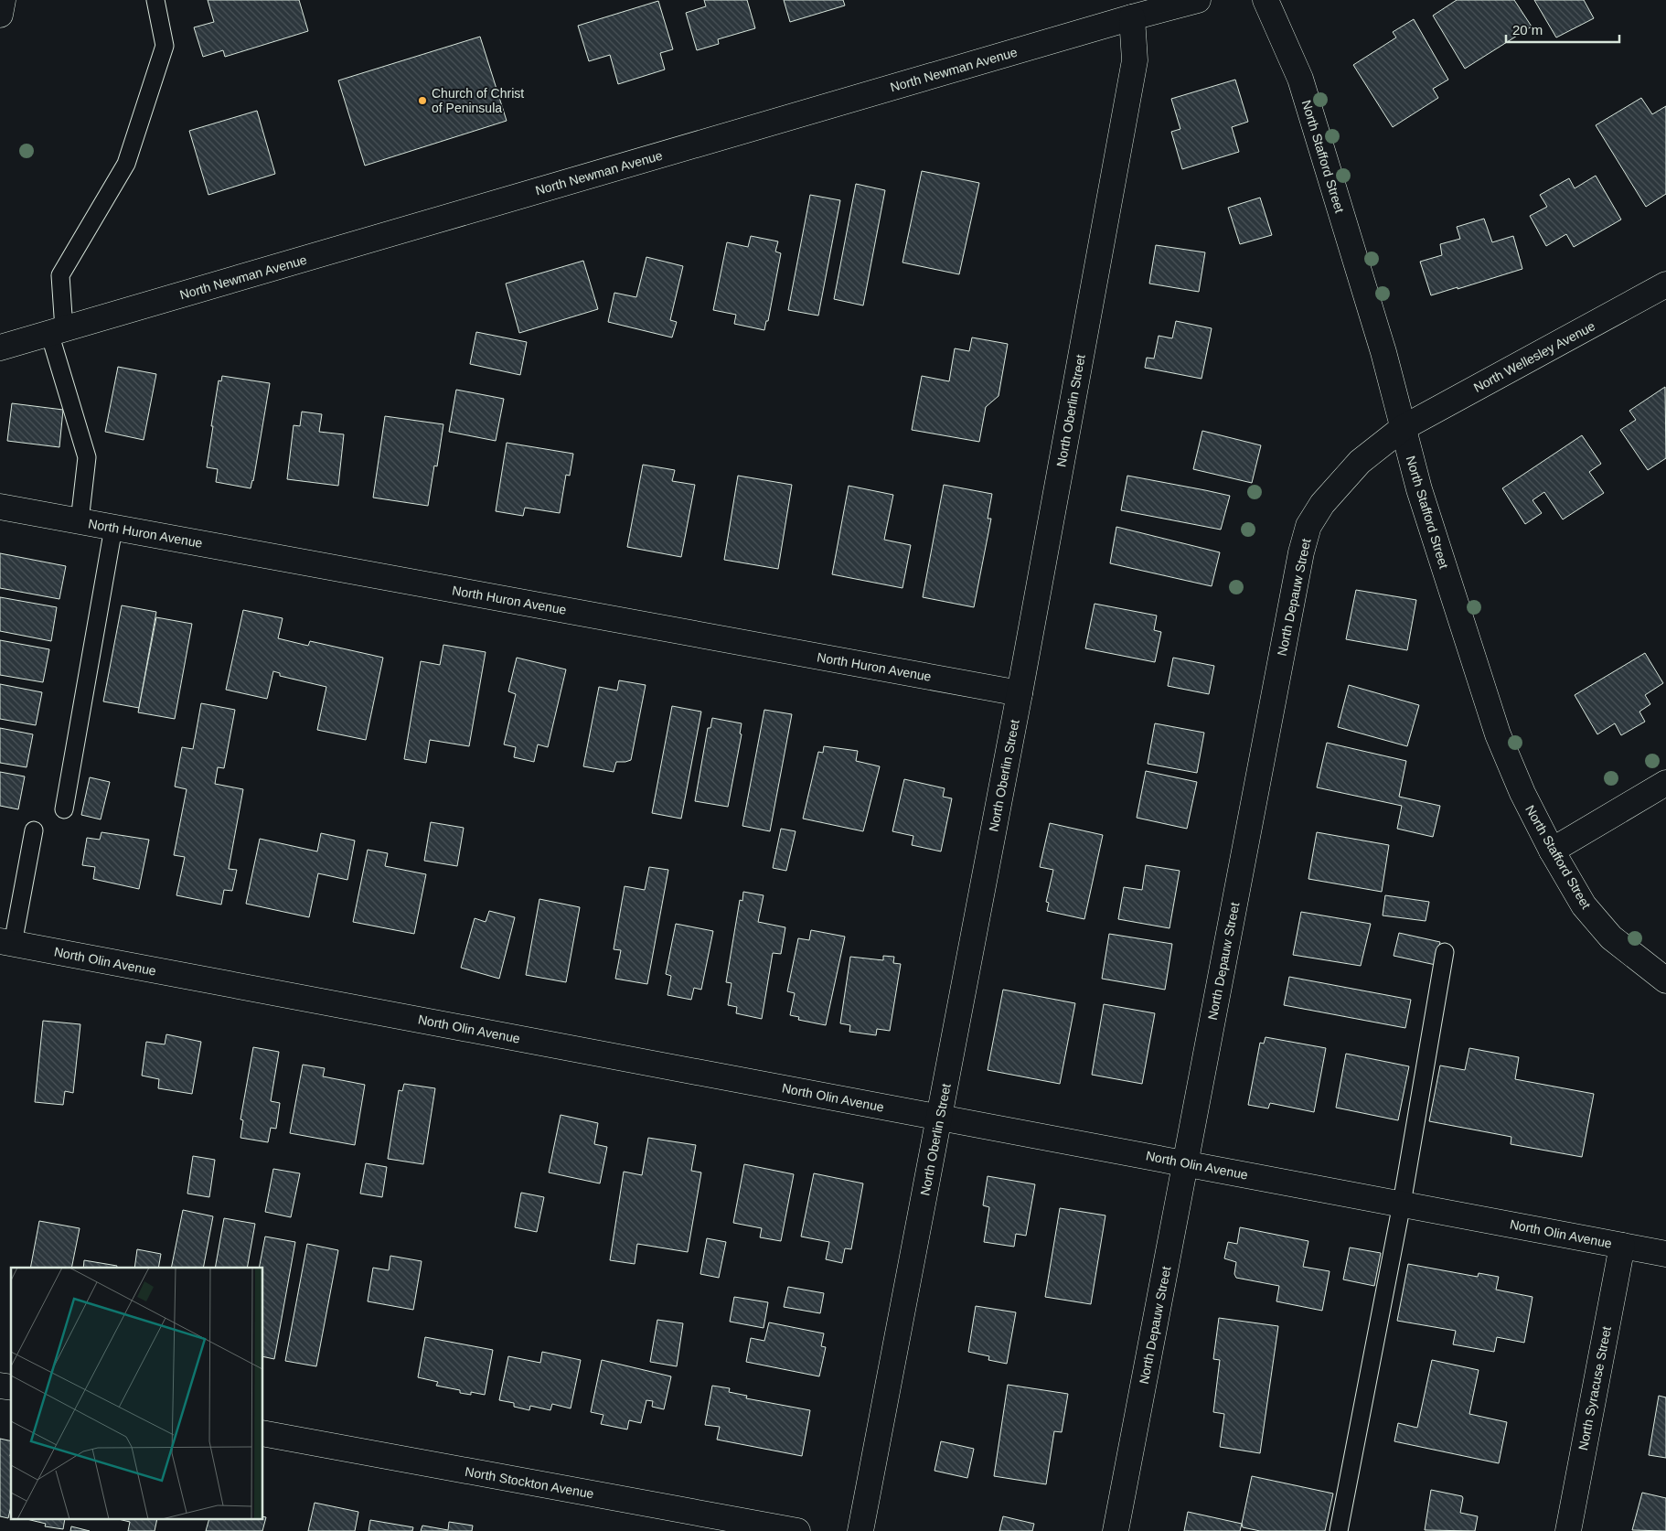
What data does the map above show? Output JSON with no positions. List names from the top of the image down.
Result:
{
  "streets": {
    "street": [
      "North Newman Avenue",
      "North Stafford Street",
      "North Wellesley Avenue",
      "North Oberlin Street",
      "North Huron Avenue",
      "North Depauw Street",
      "North Olin Avenue",
      "North Syracuse Street",
      "North Stockton Avenue"
    ]
  },
  "crossings": [
    ["North Newman Avenue", "North Oberlin Street"],
    ["North Stafford Street", "North Wellesley Avenue"],
    ["North Stafford Street", "North Depauw Street"],
    ["North Wellesley Avenue", "North Depauw Street"],
    ["North Oberlin Street", "North Huron Avenue"],
    ["North Oberlin Street", "North Olin Avenue"],
    ["North Depauw Street", "North Olin Avenue"],
    ["North Olin Avenue", "North Syracuse Street"]
  ],
  "places": ["Church of Christ of Peninsula"],
  "scale_bar": "20 m"
}
